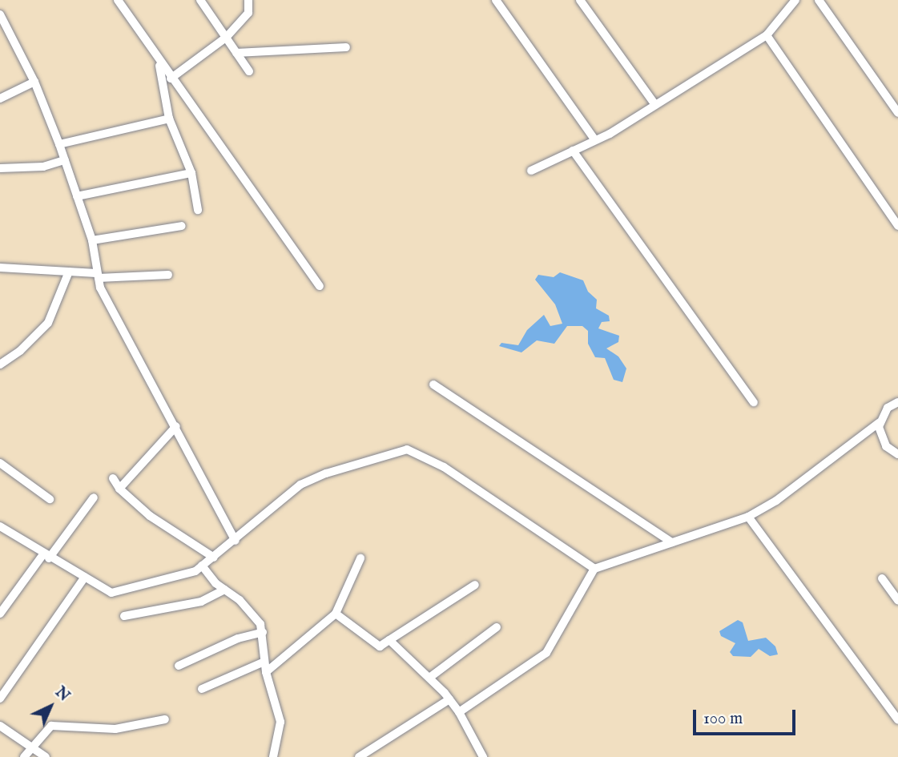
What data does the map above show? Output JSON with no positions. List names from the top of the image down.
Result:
{
  "scale_bar": "100 m",
  "north": "top right"
}
